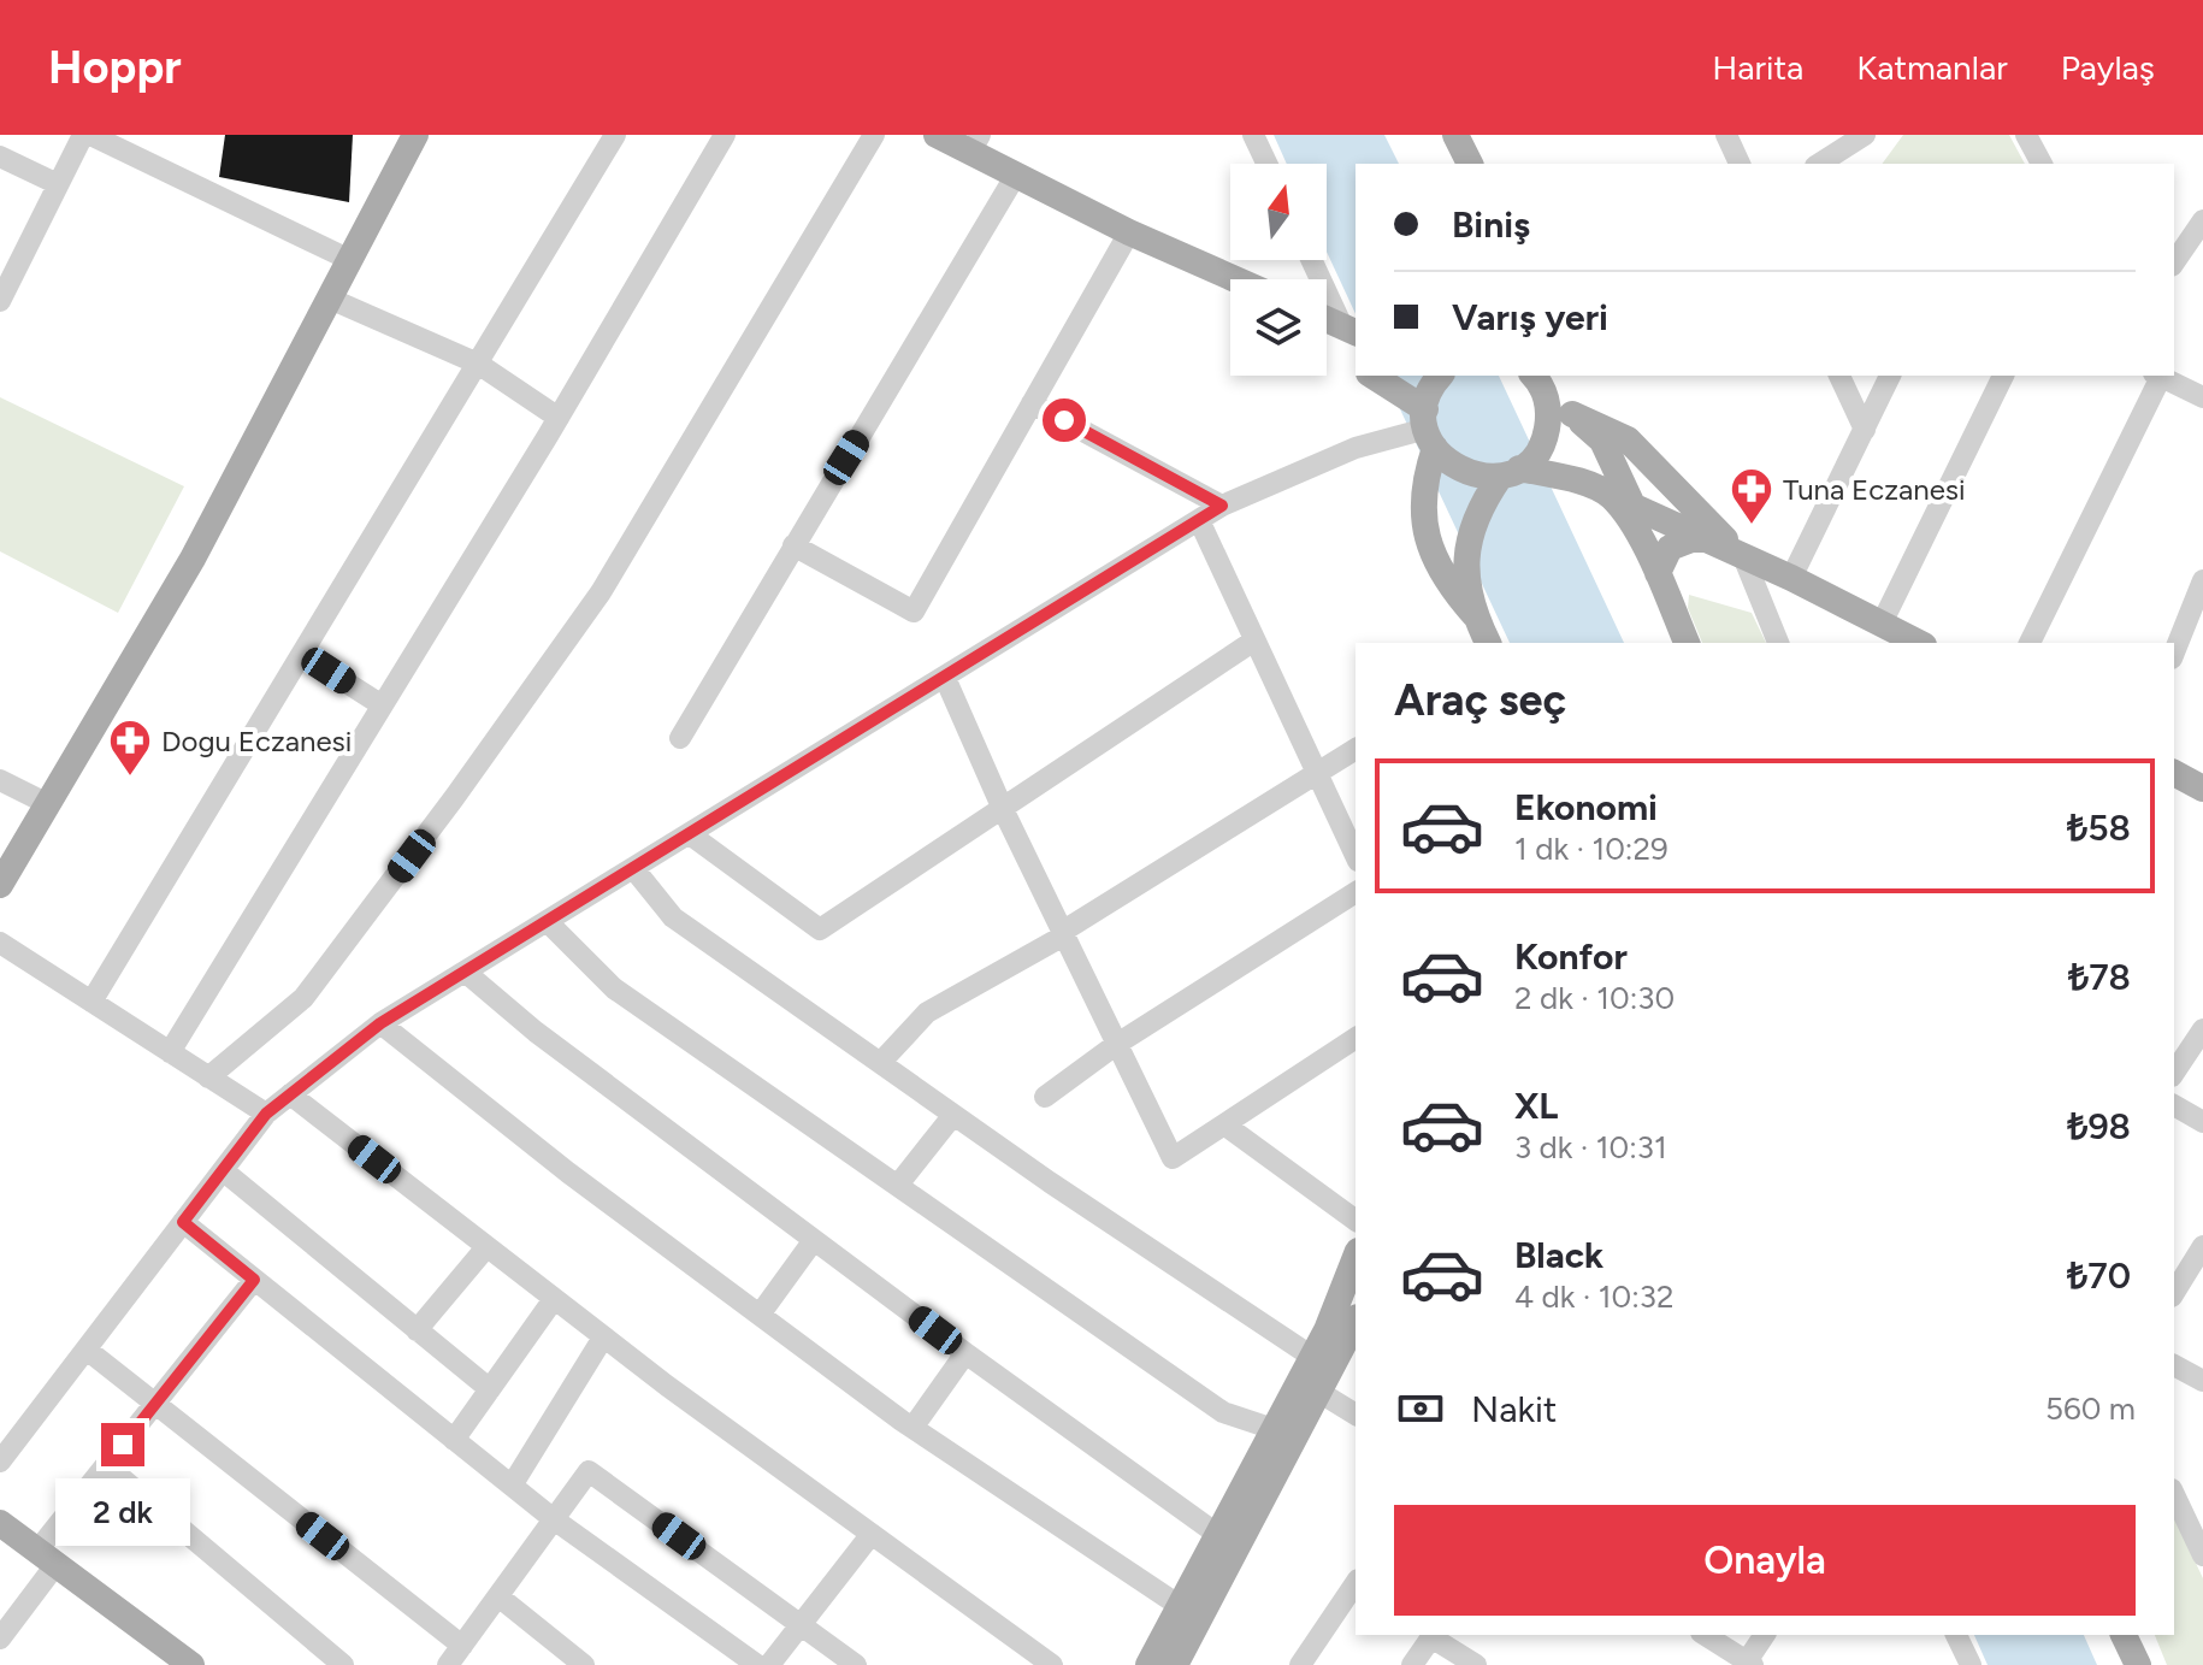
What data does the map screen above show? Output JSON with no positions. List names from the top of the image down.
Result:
{
  "places": {
    "pharmacy": ["Tuna Eczanesi", "Dogu Eczanesi"]
  },
  "north": "top",
  "page": {
    "header": "Hoppr",
    "nav": ["Harita", "Katmanlar", "Paylaş"],
    "banner": ["Biniş", "Varış yeri"],
    "heading": "Araç seç",
    "list": [
      {
        "name": "Ekonomi",
        "note": "1 dk · 10:29",
        "value": "₺58"
      },
      {
        "name": "Konfor",
        "note": "2 dk · 10:30",
        "value": "₺78"
      },
      {
        "name": "XL",
        "note": "3 dk · 10:31",
        "value": "₺98"
      },
      {
        "name": "Black",
        "note": "4 dk · 10:32",
        "value": "₺70"
      }
    ],
    "pay": ["Nakit", "560 m"],
    "bubble": "2 dk",
    "buttons": "Onayla"
  }
}
